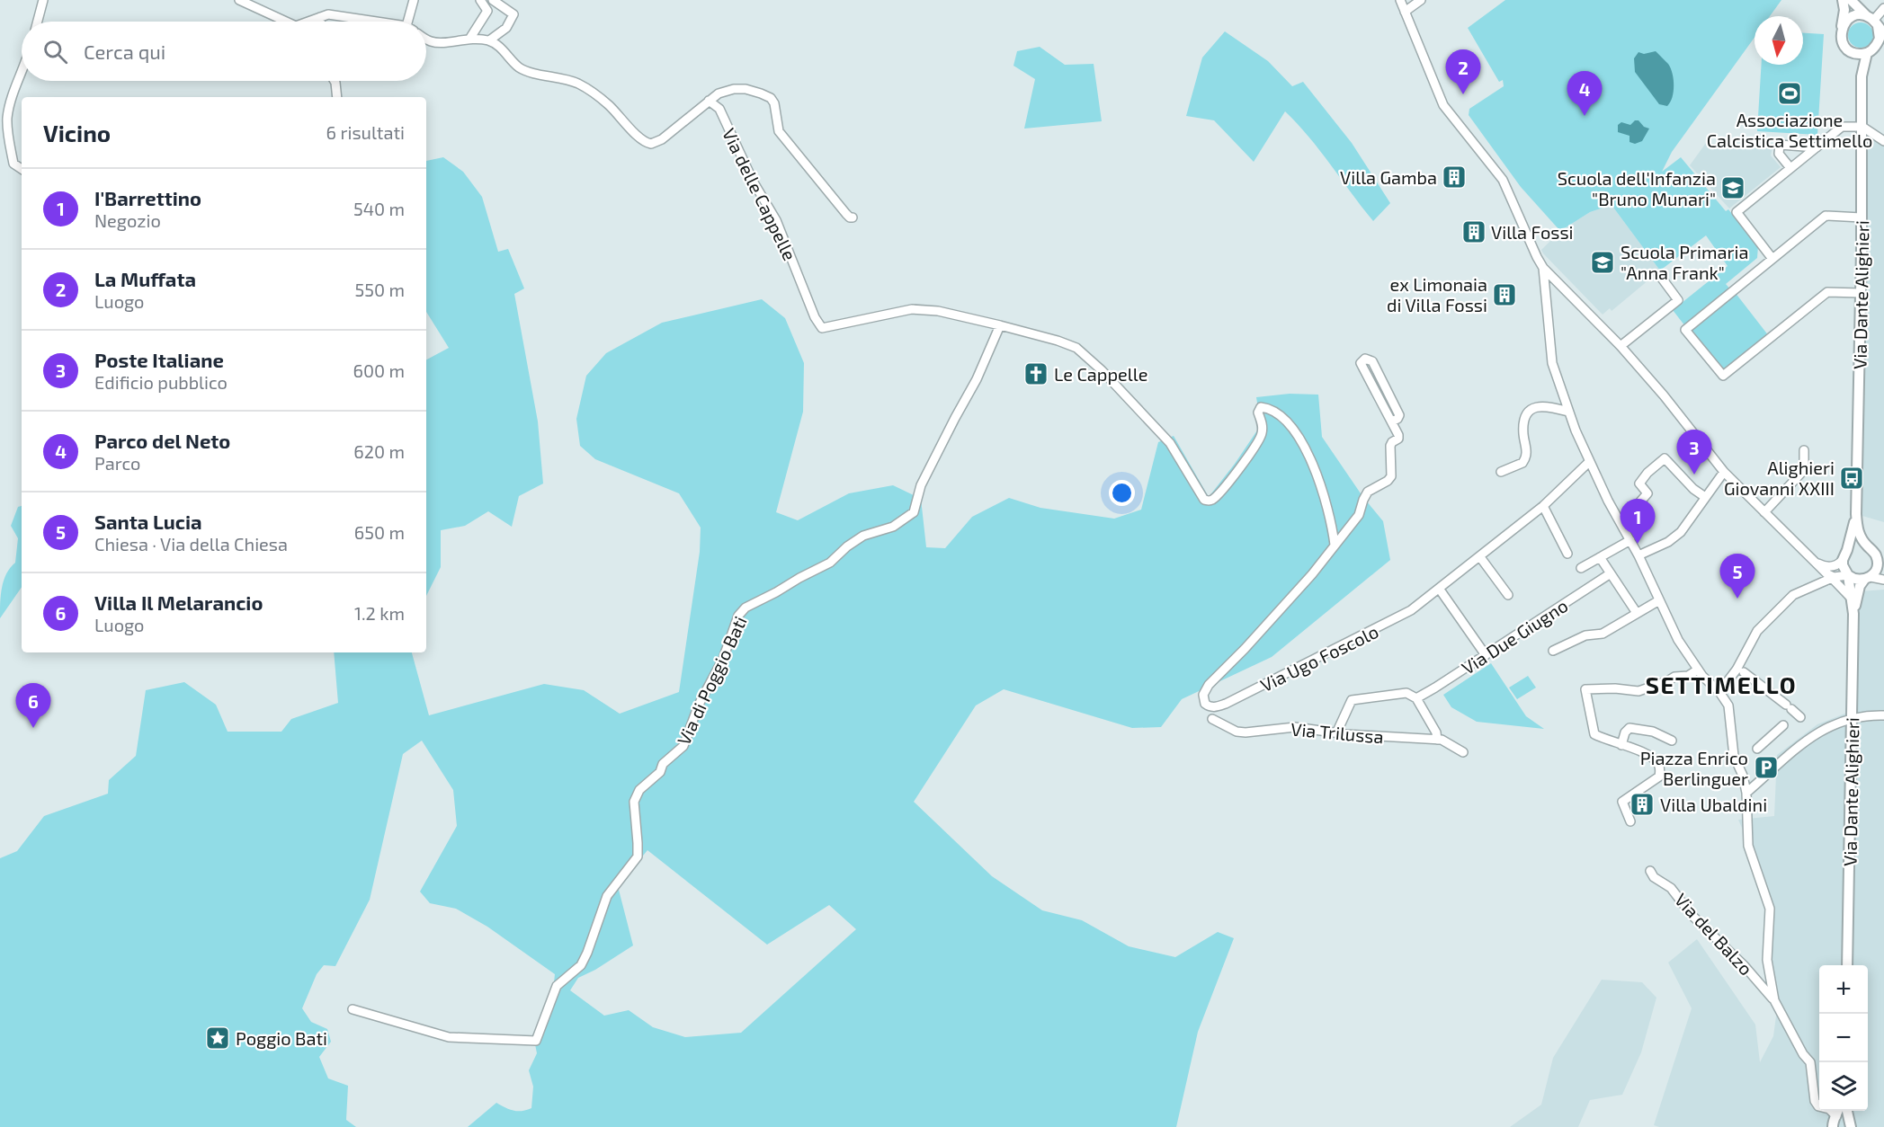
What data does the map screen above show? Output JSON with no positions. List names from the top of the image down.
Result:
{
  "streets": {
    "main road": ["Via Dante Alighieri"],
    "street": [
      "Via delle Cappelle",
      "Via Due Giugno",
      "Via Ugo Foscolo",
      "Via di Poggio Bati",
      "Via Trilussa",
      "Via del Balzo"
    ]
  },
  "crossings": [
    ["Via delle Cappelle", "Via Ugo Foscolo"],
    ["Via delle Cappelle", "Via di Poggio Bati"]
  ],
  "districts": ["SETTIMELLO"],
  "places": {
    "sports": ["Associazione Calcistica Settimello"],
    "building": [
      "Villa Gamba",
      "Villa Fossi",
      "ex Limonaia di Villa Fossi",
      "Villa Ubaldini"
    ],
    "school or university": ["Scuola dell'Infanzia \"Bruno Munari\"", "Scuola Primaria \"Anna Frank\""],
    "church": ["Le Cappelle"],
    "bus stop": ["Alighieri Giovanni XXIII"],
    "parking": ["Piazza Enrico Berlinguer"],
    "place": ["Poggio Bati"]
  },
  "north": "bottom",
  "page": {
    "search": "Cerca qui",
    "pins": [
      "2",
      "4",
      "3",
      "1",
      "5",
      "6"
    ],
    "heading": ["Vicino", "6 risultati"],
    "list": [
      {
        "mark": "1",
        "name": "I'Barrettino",
        "note": "Negozio",
        "value": "540 m"
      },
      {
        "mark": "2",
        "name": "La Muffata",
        "note": "Luogo",
        "value": "550 m"
      },
      {
        "mark": "3",
        "name": "Poste Italiane",
        "note": "Edificio pubblico",
        "value": "600 m"
      },
      {
        "mark": "4",
        "name": "Parco del Neto",
        "note": "Parco",
        "value": "620 m"
      },
      {
        "mark": "5",
        "name": "Santa Lucia",
        "note": "Chiesa · Via della Chiesa",
        "value": "650 m"
      },
      {
        "mark": "6",
        "name": "Villa Il Melarancio",
        "note": "Luogo",
        "value": "1.2 km"
      }
    ],
    "map_buttons": ["+", "−"]
  }
}
